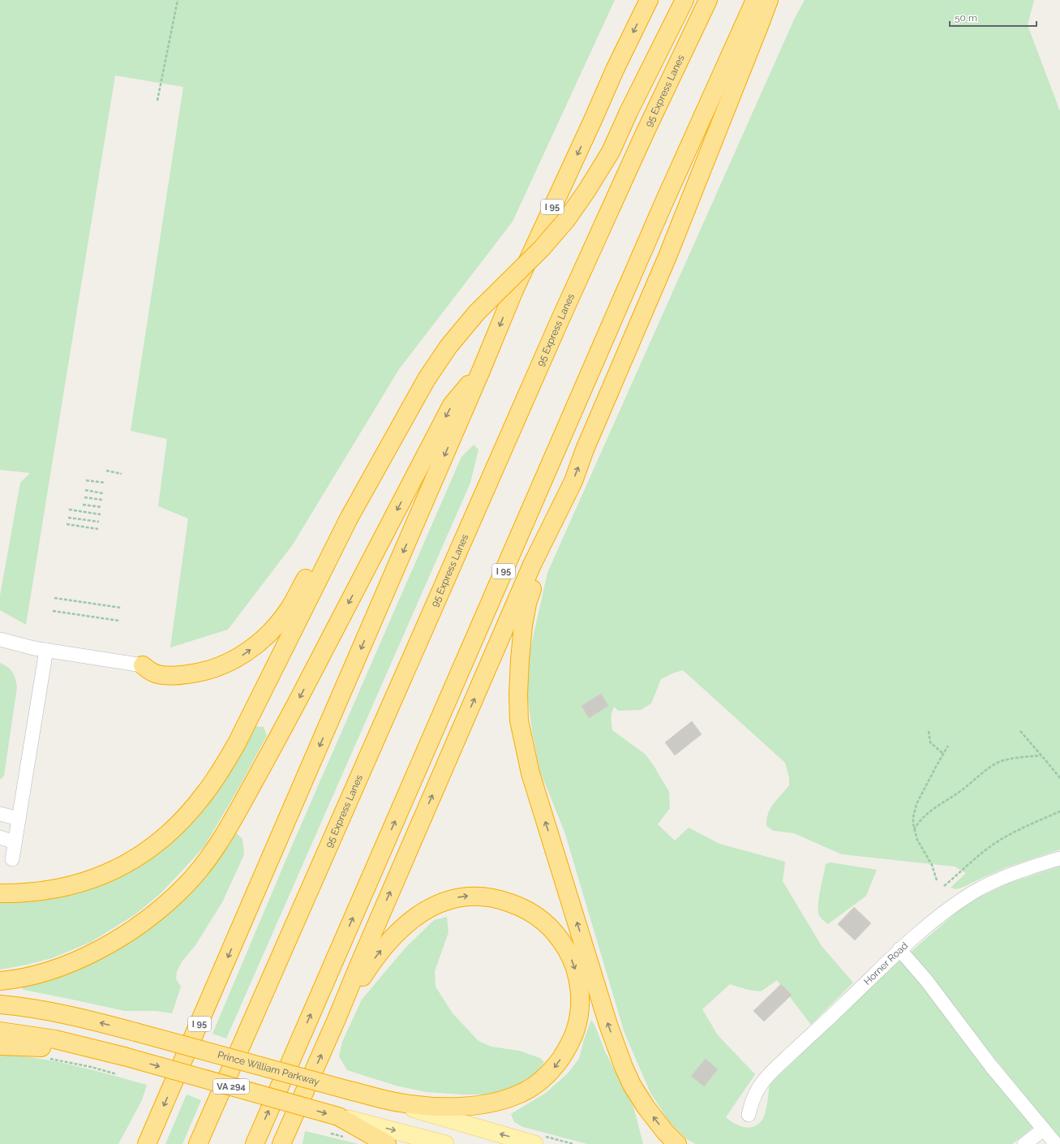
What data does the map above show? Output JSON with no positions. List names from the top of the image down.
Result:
{
  "streets": {
    "highway": [
      "95 Express Lanes",
      "I 95",
      "Prince William Parkway",
      "VA 294"
    ],
    "street": ["Horner Road"]
  },
  "scale_bar": "50 m"
}
